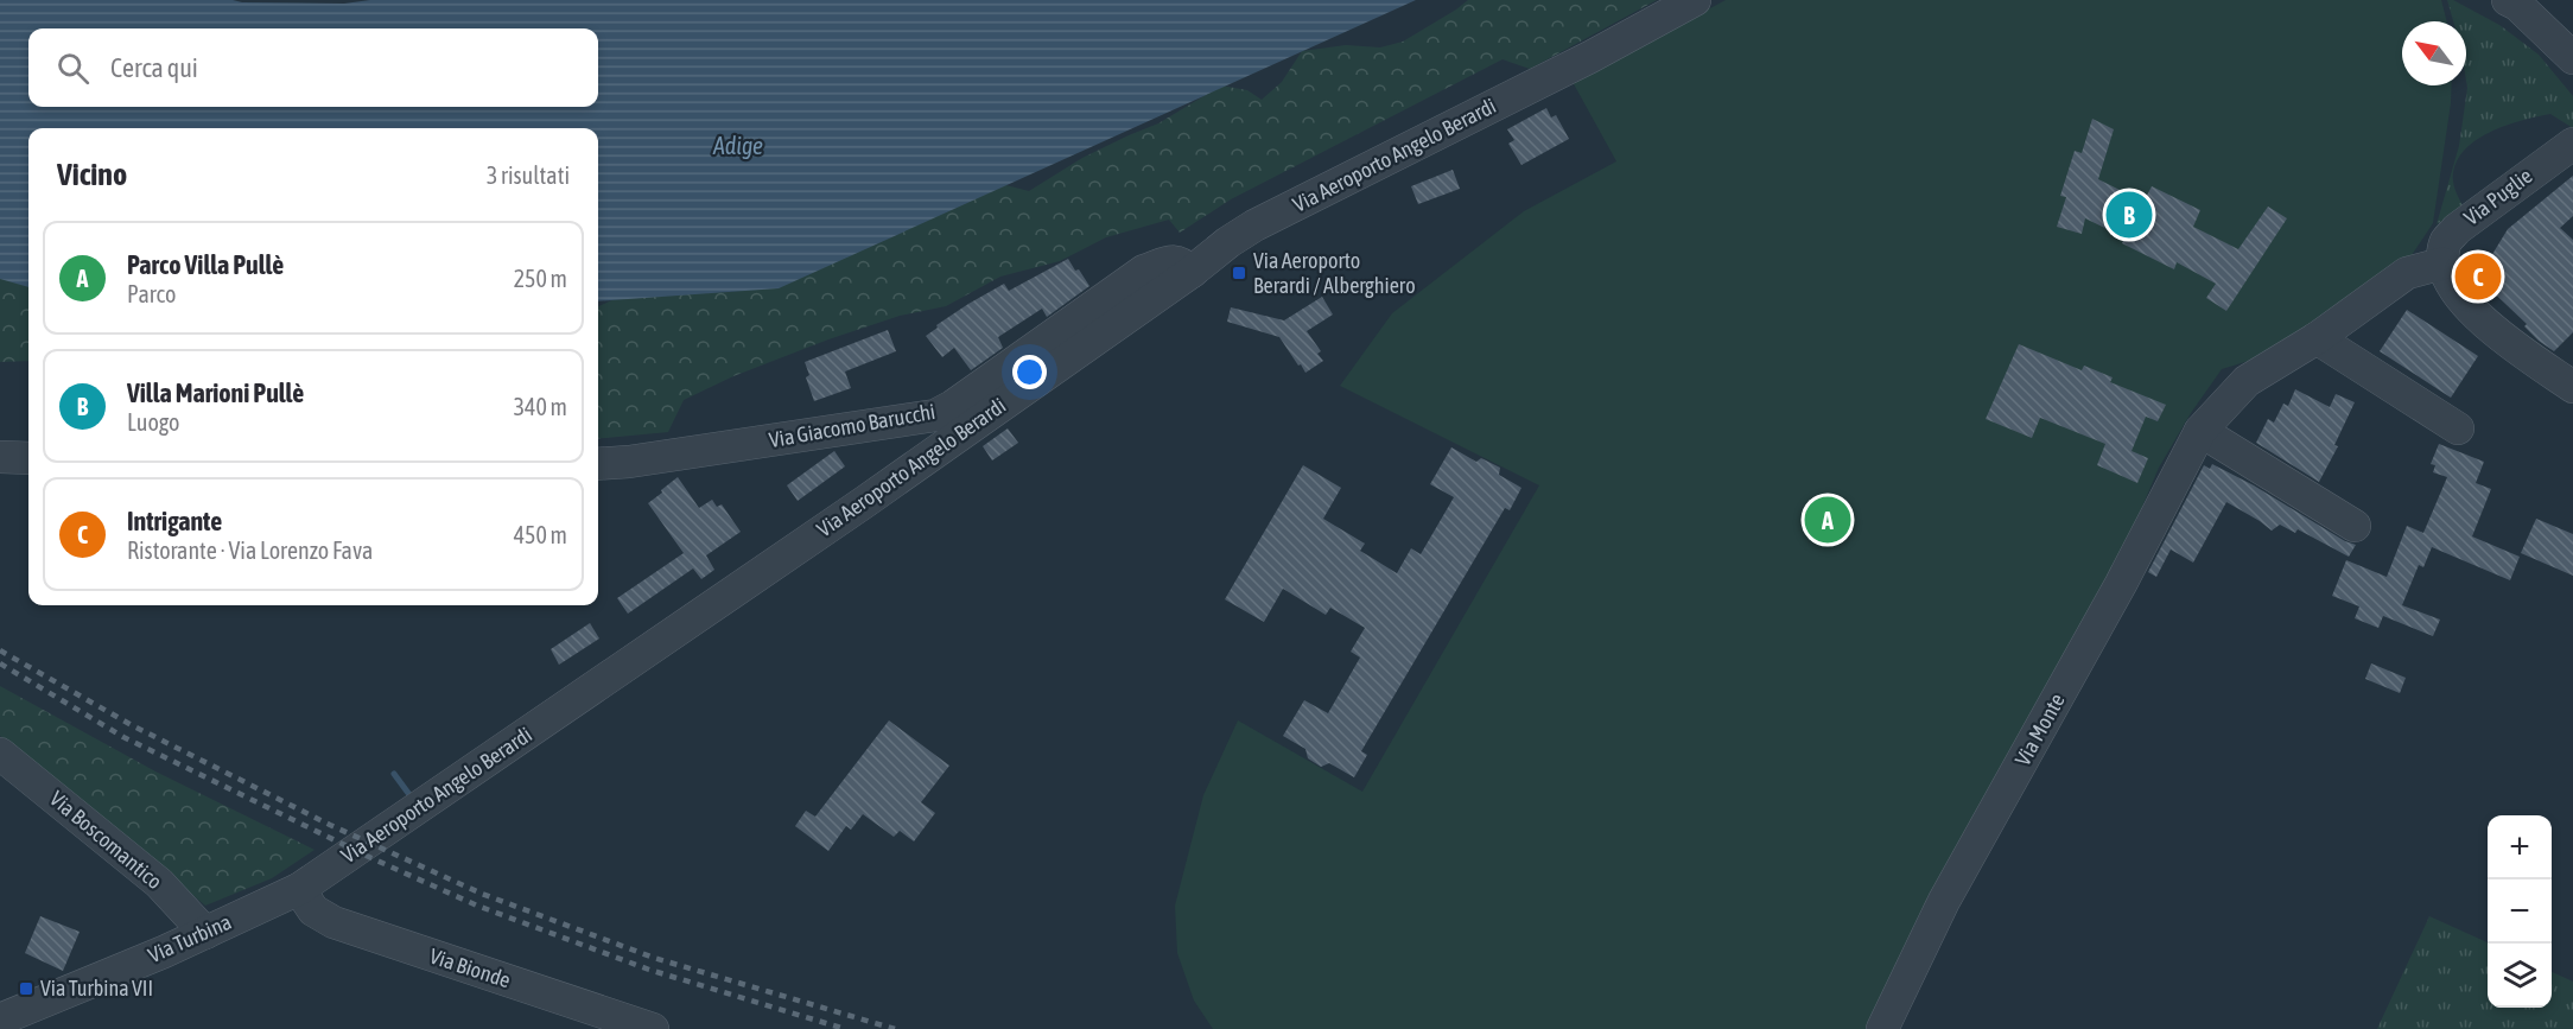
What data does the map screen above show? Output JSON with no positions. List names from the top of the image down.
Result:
{
  "streets": {
    "street": [
      "Via Aeroporto Angelo Berardi",
      "Via Puglie",
      "Via Giacomo Barucchi",
      "Via Monte",
      "Via Boscomantico",
      "Via Turbina",
      "Via Bionde"
    ]
  },
  "crossings": [
    ["Via Aeroporto Angelo Berardi", "Via Giacomo Barucchi"],
    ["Via Aeroporto Angelo Berardi", "Via Turbina"],
    ["Via Aeroporto Angelo Berardi", "Via Bionde"],
    ["Via Puglie", "Via Monte"],
    ["Via Boscomantico", "Via Turbina"],
    ["Via Turbina", "Via Bionde"]
  ],
  "water": ["Adige"],
  "places": {
    "transit": ["Via Aeroporto Berardi / Alberghiero", "Via Turbina VII"]
  },
  "north": "top left",
  "page": {
    "search": "Cerca qui",
    "heading": ["Vicino", "3 risultati"],
    "pins": ["B", "C", "A"],
    "list": [
      {
        "mark": "A",
        "name": "Parco Villa Pullè",
        "note": "Parco",
        "value": "250 m"
      },
      {
        "mark": "B",
        "name": "Villa Marioni Pullè",
        "note": "Luogo",
        "value": "340 m"
      },
      {
        "mark": "C",
        "name": "Intrigante",
        "note": "Ristorante · Via Lorenzo Fava",
        "value": "450 m"
      }
    ],
    "map_buttons": ["+", "−"]
  }
}
